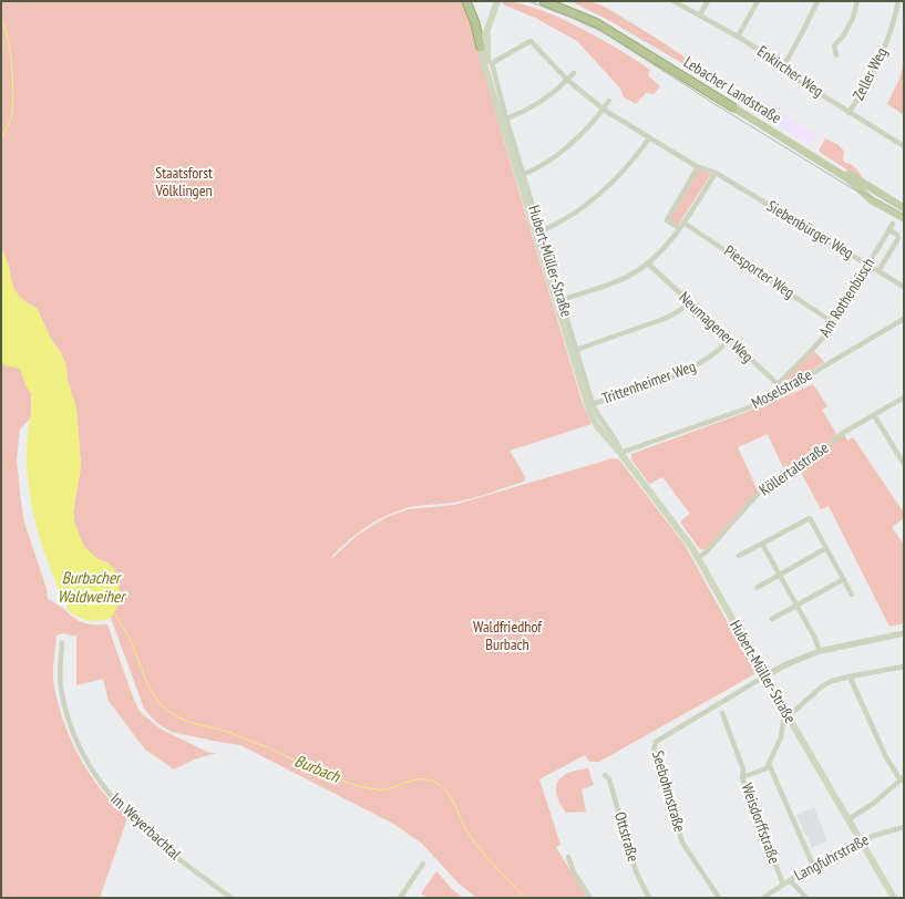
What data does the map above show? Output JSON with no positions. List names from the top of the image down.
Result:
{
  "streets": {
    "highway": ["Lebacher Landstraße"],
    "main road": ["Hubert-Müller-Straße"],
    "street": [
      "Enkircher Weg",
      "Zeller Weg",
      "Siebenbürger Weg",
      "Piesporter Weg",
      "Am Rothenbüsch",
      "Neumagener Weg",
      "Trittenheimer Weg",
      "Moselstraße",
      "Köllertalstraße",
      "Seebohmstraße",
      "Weisdorffstraße",
      "Im Weyerbachtal",
      "Ottstraße",
      "Langfuhrstraße"
    ]
  },
  "crossings": [
    ["Enkircher Weg", "Zeller Weg"],
    ["Siebenbürger Weg", "Hubert-Müller-Straße"],
    ["Siebenbürger Weg", "Am Rothenbüsch"],
    ["Hubert-Müller-Straße", "Trittenheimer Weg"],
    ["Hubert-Müller-Straße", "Moselstraße"],
    ["Hubert-Müller-Straße", "Köllertalstraße"],
    ["Hubert-Müller-Straße", "Seebohmstraße"],
    ["Hubert-Müller-Straße", "Weisdorffstraße"],
    ["Hubert-Müller-Straße", "Langfuhrstraße"],
    ["Piesporter Weg", "Am Rothenbüsch"],
    ["Am Rothenbüsch", "Neumagener Weg"],
    ["Neumagener Weg", "Trittenheimer Weg"],
    ["Neumagener Weg", "Moselstraße"],
    ["Weisdorffstraße", "Langfuhrstraße"]
  ],
  "water": ["Burbacher Waldweiher", "Burbach"],
  "parks": ["Staatsforst Völklingen", "Waldfriedhof Burbach"]
}
